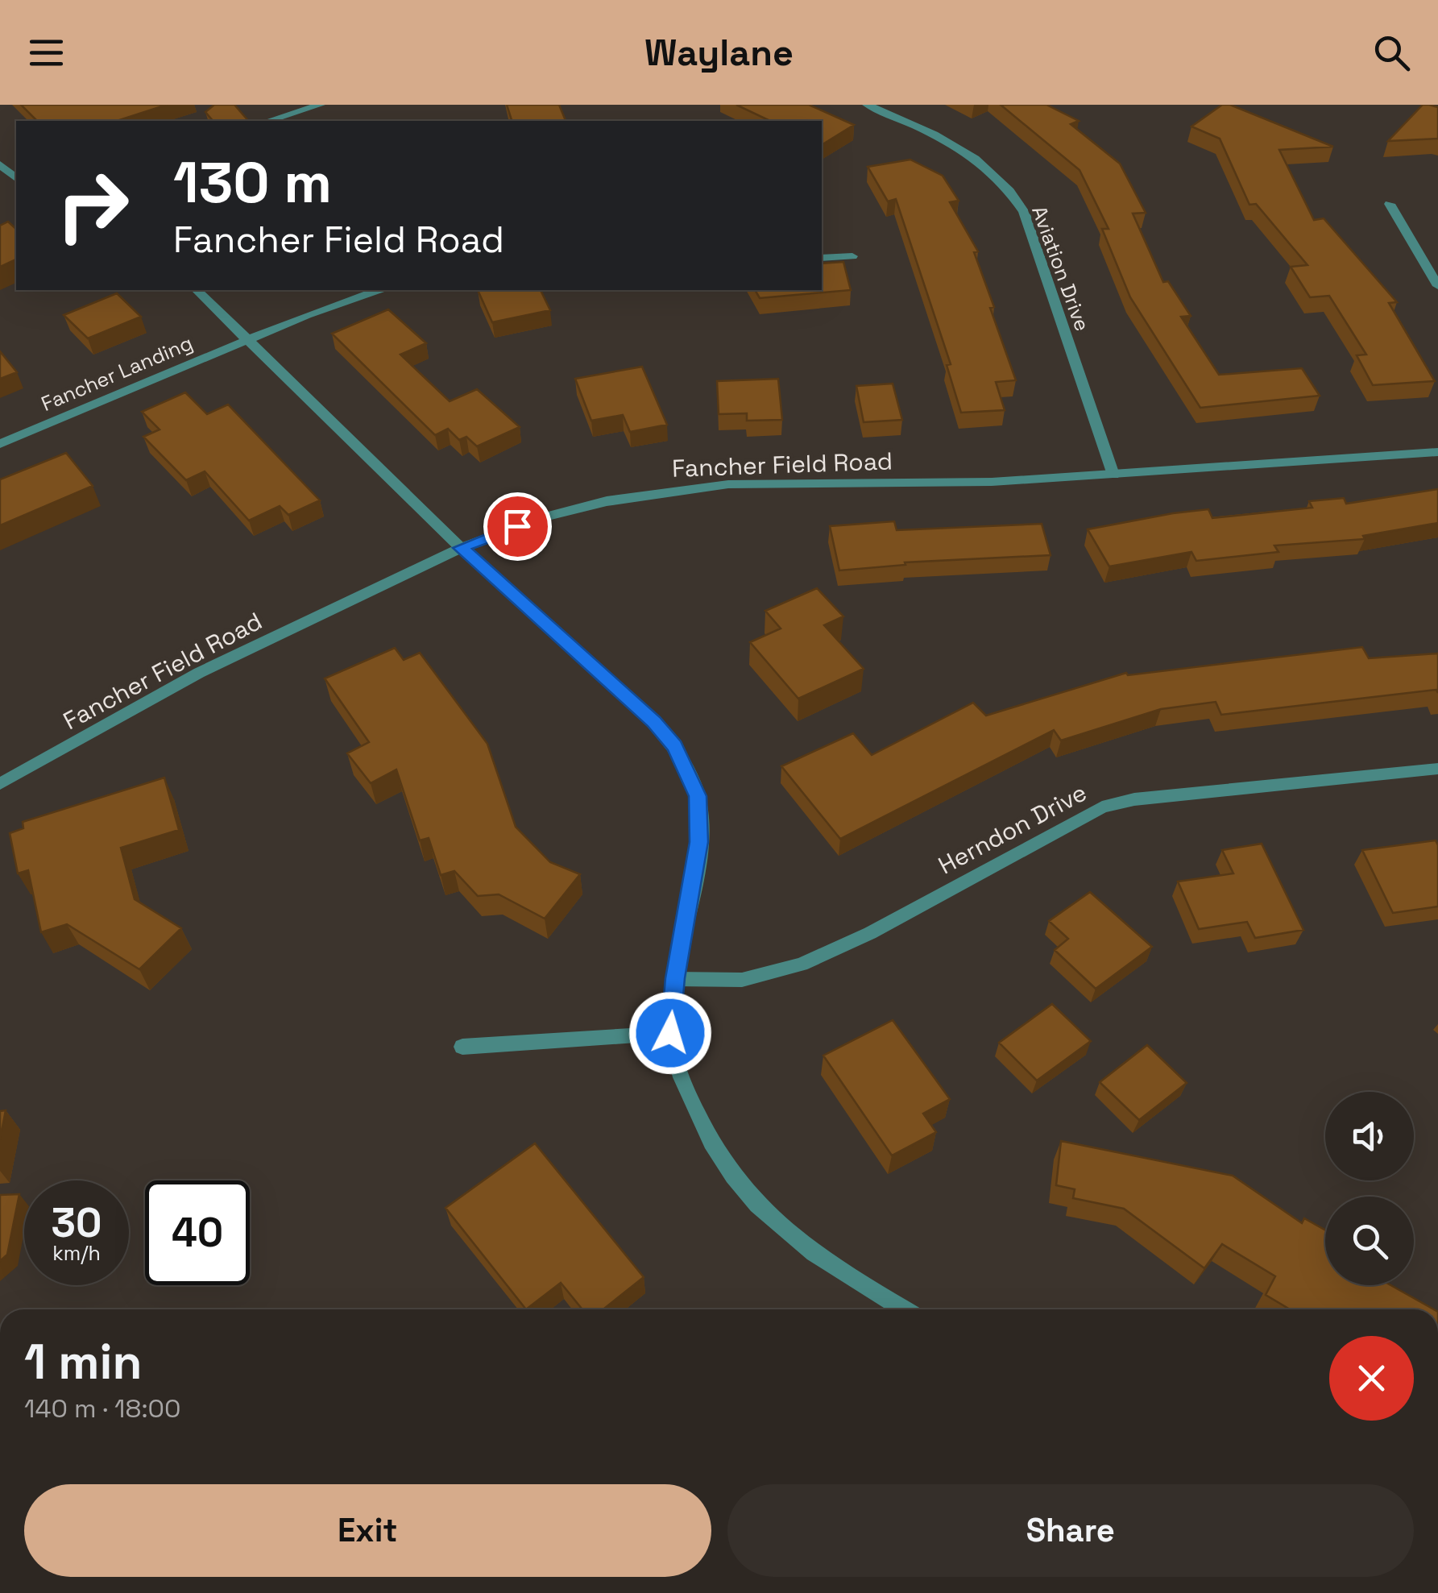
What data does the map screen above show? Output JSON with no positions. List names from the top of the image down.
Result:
{
  "streets": {
    "street": [
      "Aviation Drive",
      "Fancher Landing",
      "Fancher Field Road",
      "Herndon Drive"
    ]
  },
  "crossings": [
    ["Aviation Drive", "Fancher Field Road"]
  ],
  "page": {
    "header": "Waylane",
    "turn": ["130 m", "Fancher Field Road"],
    "speed": "30 km/h",
    "limit": "40",
    "heading": ["1 min", "140 m · 18:00"],
    "buttons": ["Exit", "Share"]
  }
}
